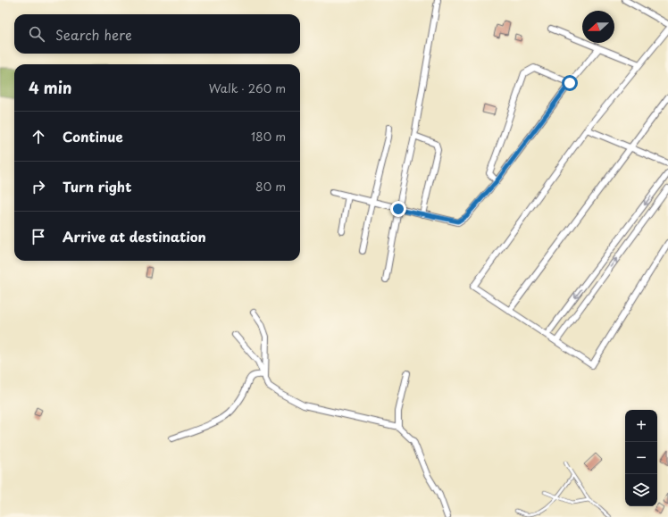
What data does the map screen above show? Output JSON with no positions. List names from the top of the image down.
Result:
{
  "north": "left",
  "page": {
    "search": "Search here",
    "heading": ["4 min", "Walk · 260 m"],
    "list": [
      ["Continue", "180 m"],
      ["Turn right", "80 m"],
      "Arrive at destination"
    ],
    "map_buttons": ["+", "−"]
  }
}
